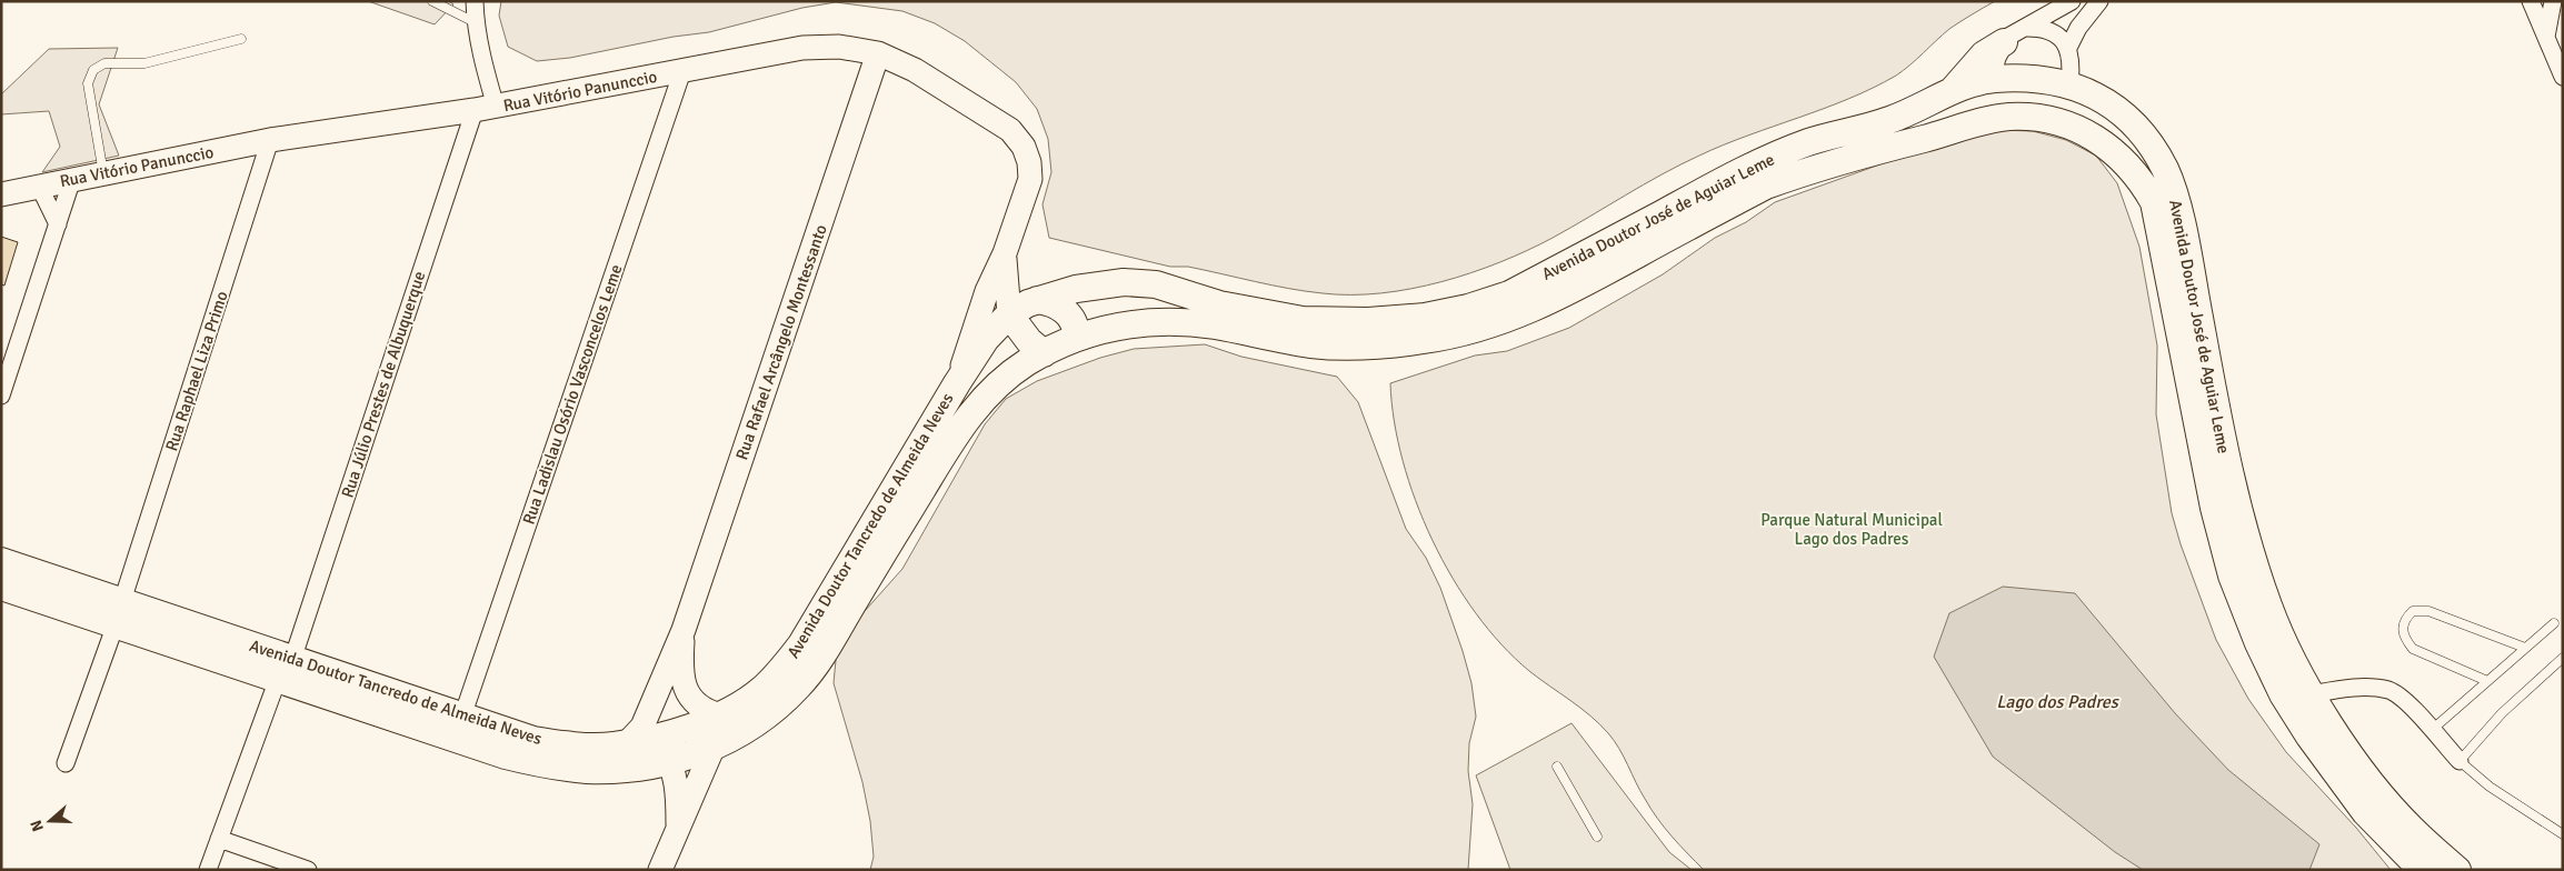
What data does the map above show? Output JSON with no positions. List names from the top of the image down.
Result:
{
  "streets": {
    "main road": ["Avenida Doutor José de Aguiar Leme", "Avenida Doutor Tancredo de Almeida Neves"],
    "street": [
      "Rua Vitório Panunccio",
      "Rua Rafael Arcângelo Montessanto",
      "Rua Raphael Liza Primo",
      "Rua Júlio Prestes de Albuquerque",
      "Rua Ladislau Osório Vasconcelos Leme"
    ]
  },
  "crossings": [
    ["Rua Vitório Panunccio", "Avenida Doutor José de Aguiar Leme"],
    ["Rua Vitório Panunccio", "Rua Rafael Arcângelo Montessanto"],
    ["Rua Vitório Panunccio", "Rua Raphael Liza Primo"],
    ["Rua Vitório Panunccio", "Rua Júlio Prestes de Albuquerque"],
    ["Rua Vitório Panunccio", "Rua Ladislau Osório Vasconcelos Leme"],
    ["Rua Vitório Panunccio", "Avenida Doutor Tancredo de Almeida Neves"],
    ["Avenida Doutor José de Aguiar Leme", "Avenida Doutor Tancredo de Almeida Neves"],
    ["Rua Rafael Arcângelo Montessanto", "Avenida Doutor Tancredo de Almeida Neves"],
    ["Rua Raphael Liza Primo", "Avenida Doutor Tancredo de Almeida Neves"],
    ["Rua Júlio Prestes de Albuquerque", "Avenida Doutor Tancredo de Almeida Neves"],
    ["Rua Ladislau Osório Vasconcelos Leme", "Avenida Doutor Tancredo de Almeida Neves"]
  ],
  "water": ["Lago dos Padres"],
  "parks": ["Parque Natural Municipal Lago dos Padres"],
  "north": "left"
}
